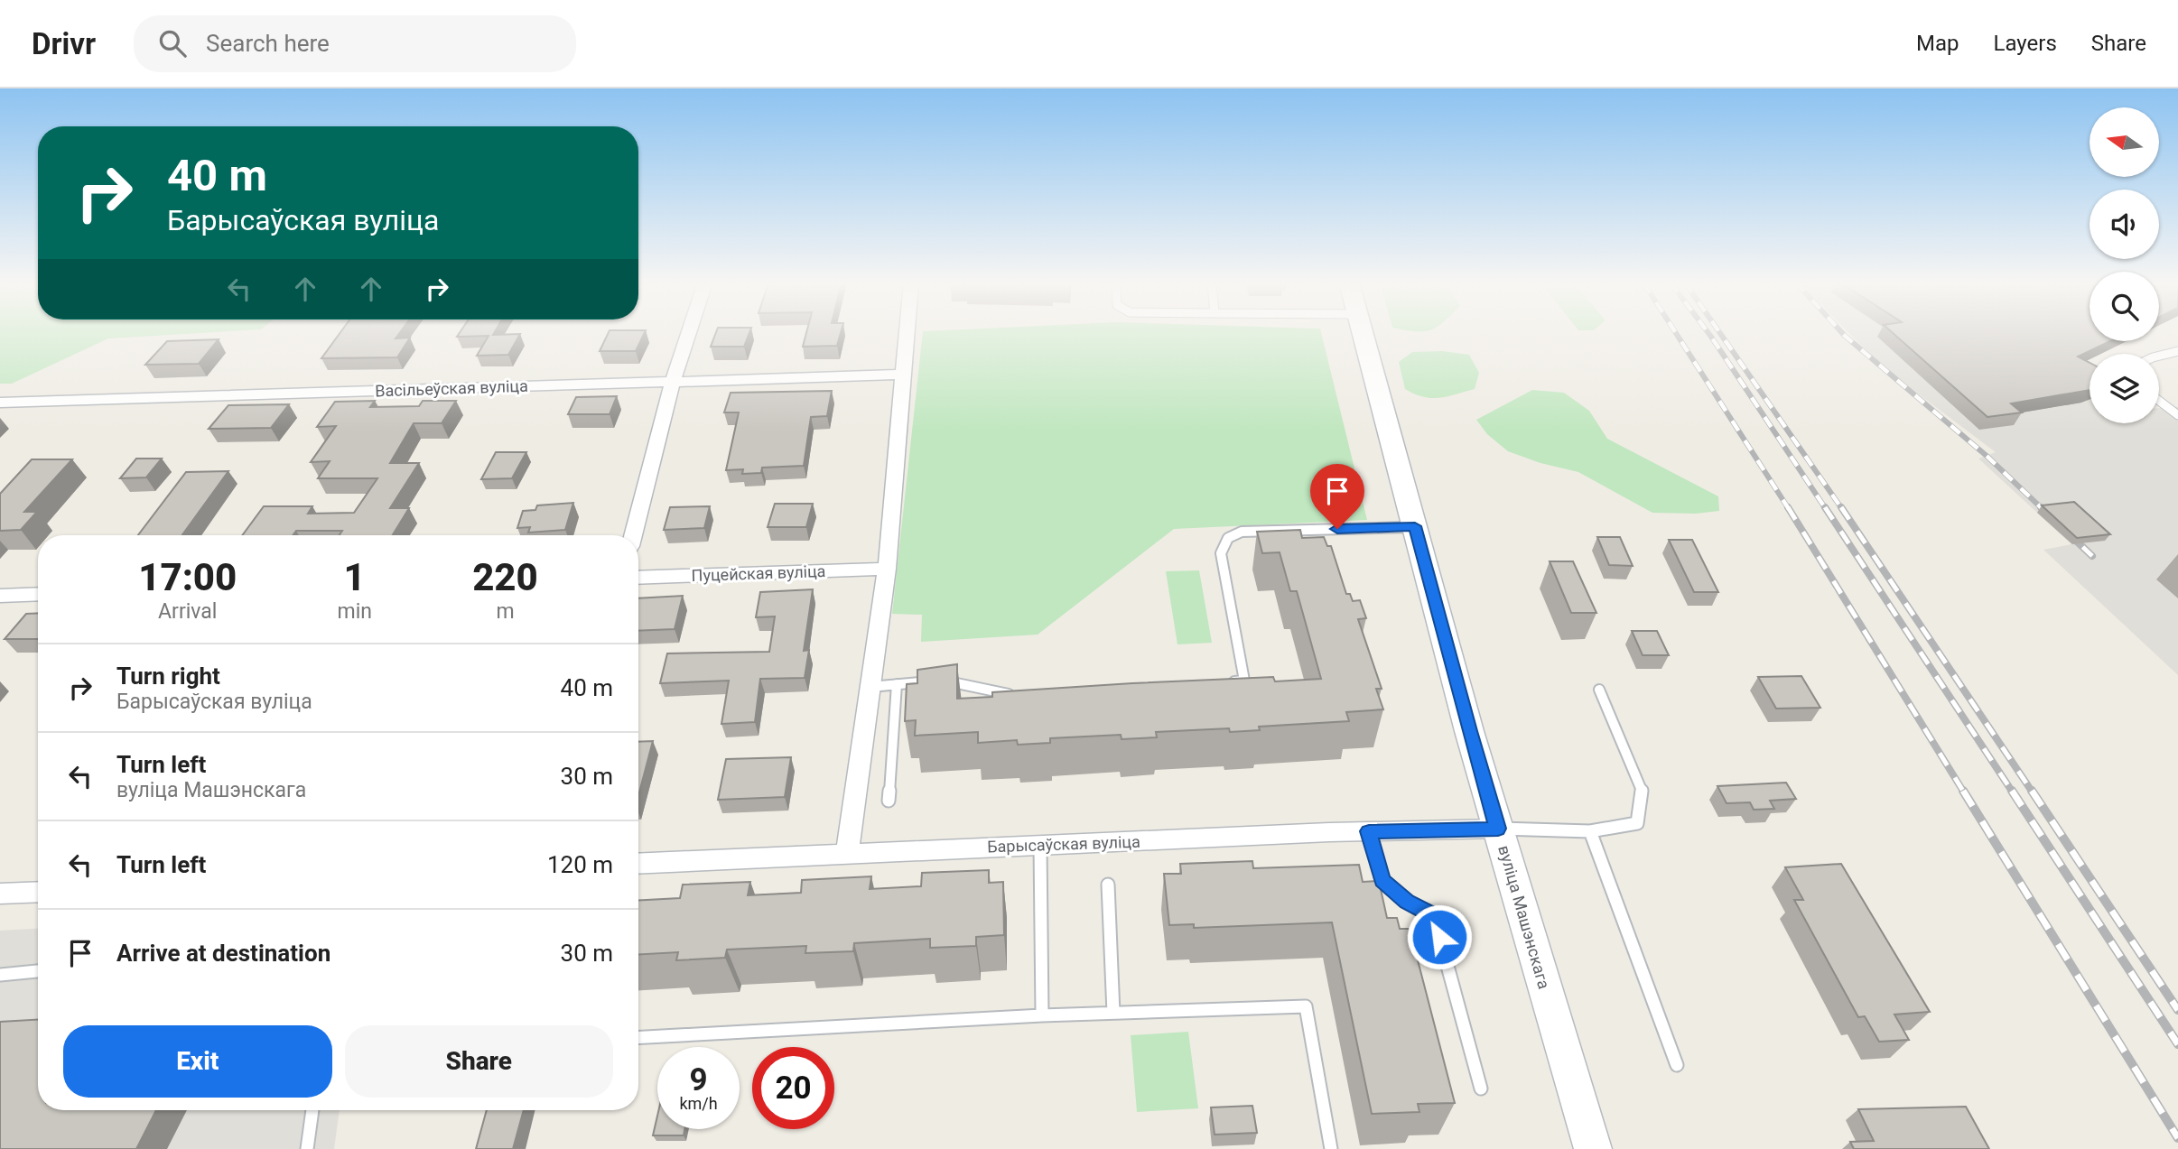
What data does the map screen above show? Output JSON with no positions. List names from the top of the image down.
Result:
{
  "streets": {
    "main road": ["вуліца Машэнскага"],
    "street": ["Васільеўская вуліца", "Пуцейская вуліца", "Барысаўская вуліца"]
  },
  "crossings": [
    ["Барысаўская вуліца", "вуліца Машэнскага"]
  ],
  "north": "left",
  "page": {
    "header": "Drivr",
    "search": "Search here",
    "nav": ["Map", "Layers", "Share"],
    "turn": ["40 m", "Барысаўская вуліца"],
    "eta": [
      "17:00",
      "Arrival",
      "1",
      "min",
      "220",
      "m"
    ],
    "list": [
      {
        "name": "Turn right",
        "note": "Барысаўская вуліца",
        "value": "40 m"
      },
      {
        "name": "Turn left",
        "note": "вуліца Машэнскага",
        "value": "30 m"
      },
      {
        "name": "Turn left",
        "value": "120 m"
      },
      {
        "name": "Arrive at destination",
        "value": "30 m"
      }
    ],
    "buttons": ["Exit", "Share"],
    "speed": "9 km/h",
    "limit": "20"
  }
}
